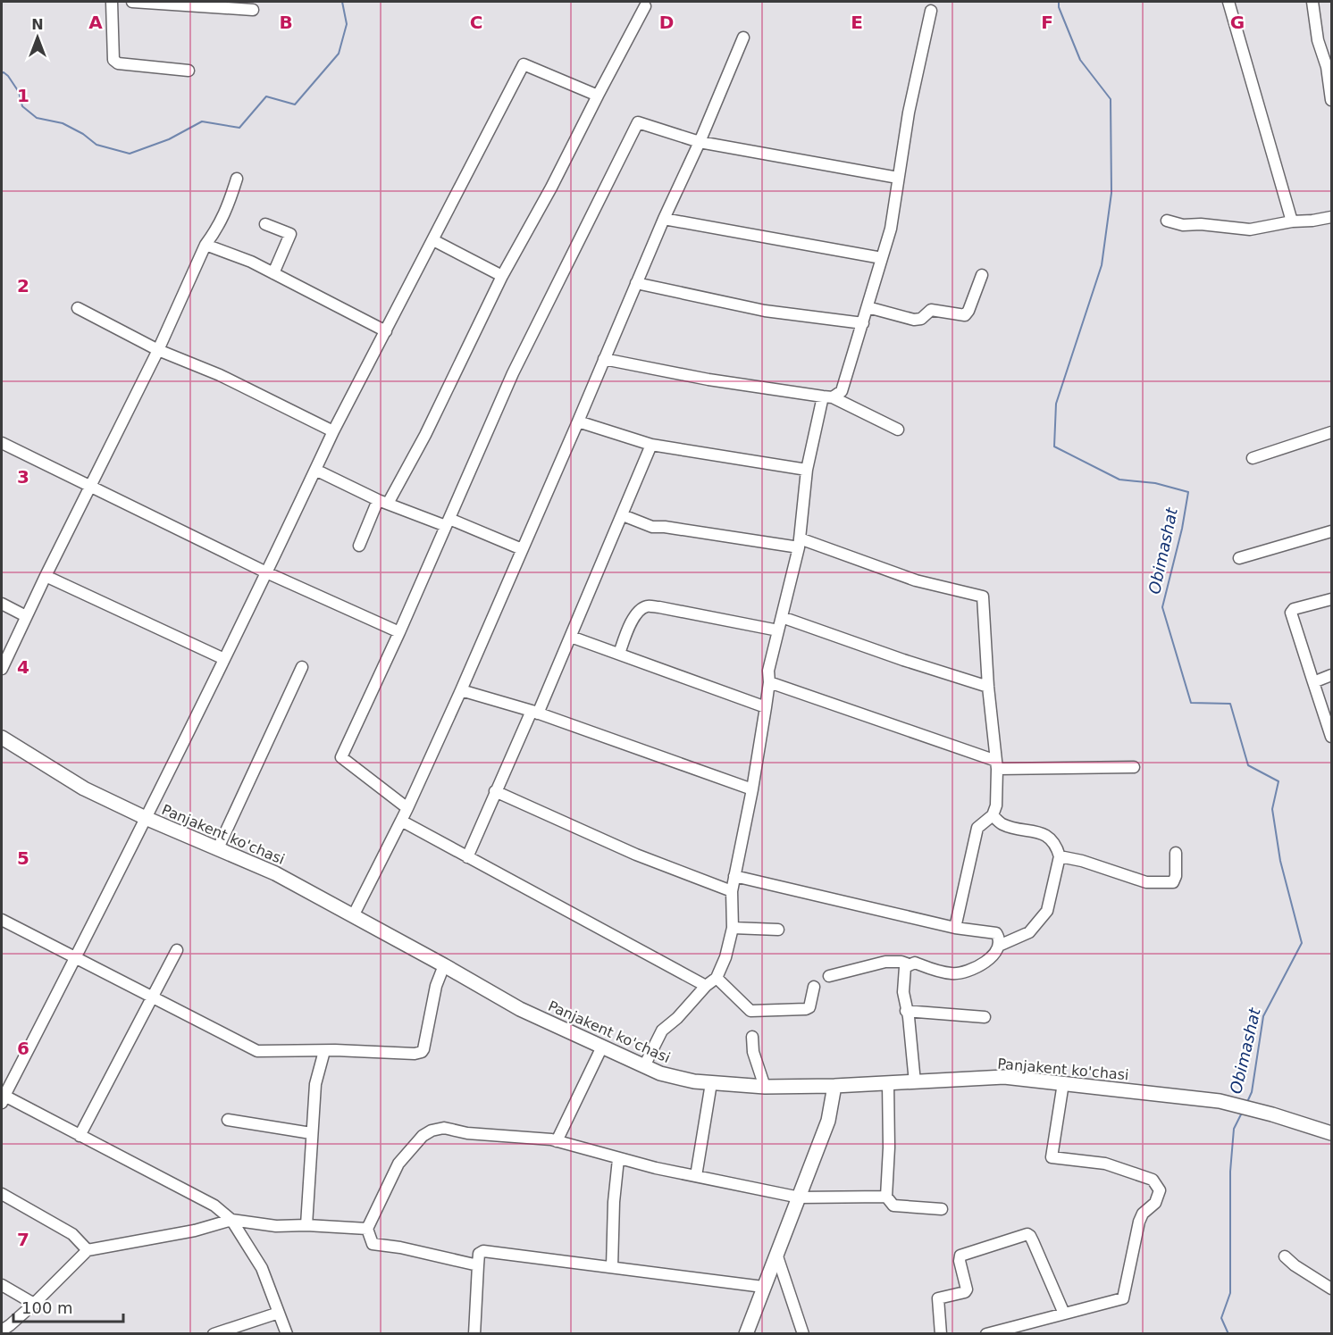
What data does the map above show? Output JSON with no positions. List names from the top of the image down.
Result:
{
  "streets": {
    "main road": ["Panjakent ko'chasi"]
  },
  "water": ["Obimashat"],
  "scale_bar": "100 m",
  "north": "top",
  "grid": {
    "columns": [
      "A",
      "B",
      "C",
      "D",
      "E",
      "F",
      "G"
    ],
    "rows": [
      "1",
      "2",
      "3",
      "4",
      "5",
      "6",
      "7"
    ]
  }
}
